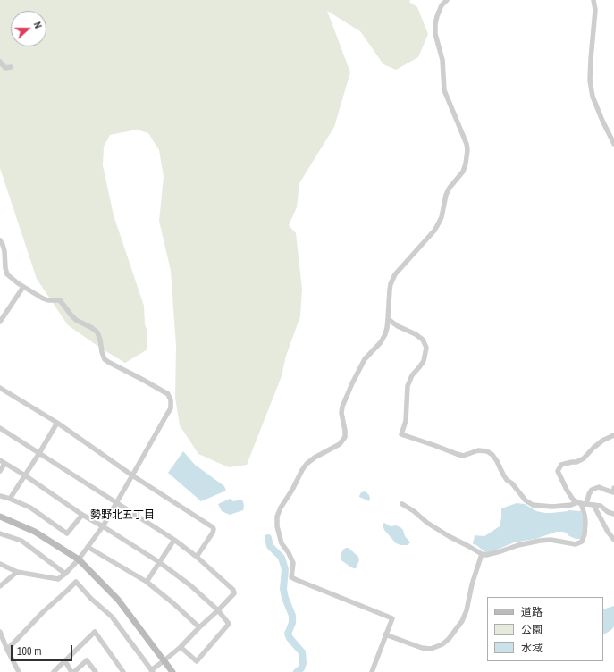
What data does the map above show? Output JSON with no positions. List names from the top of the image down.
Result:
{
  "districts": ["勢野北五丁目"],
  "legend": ["道路", "公園", "水域"],
  "scale_bar": "100 m",
  "north": "right"
}
